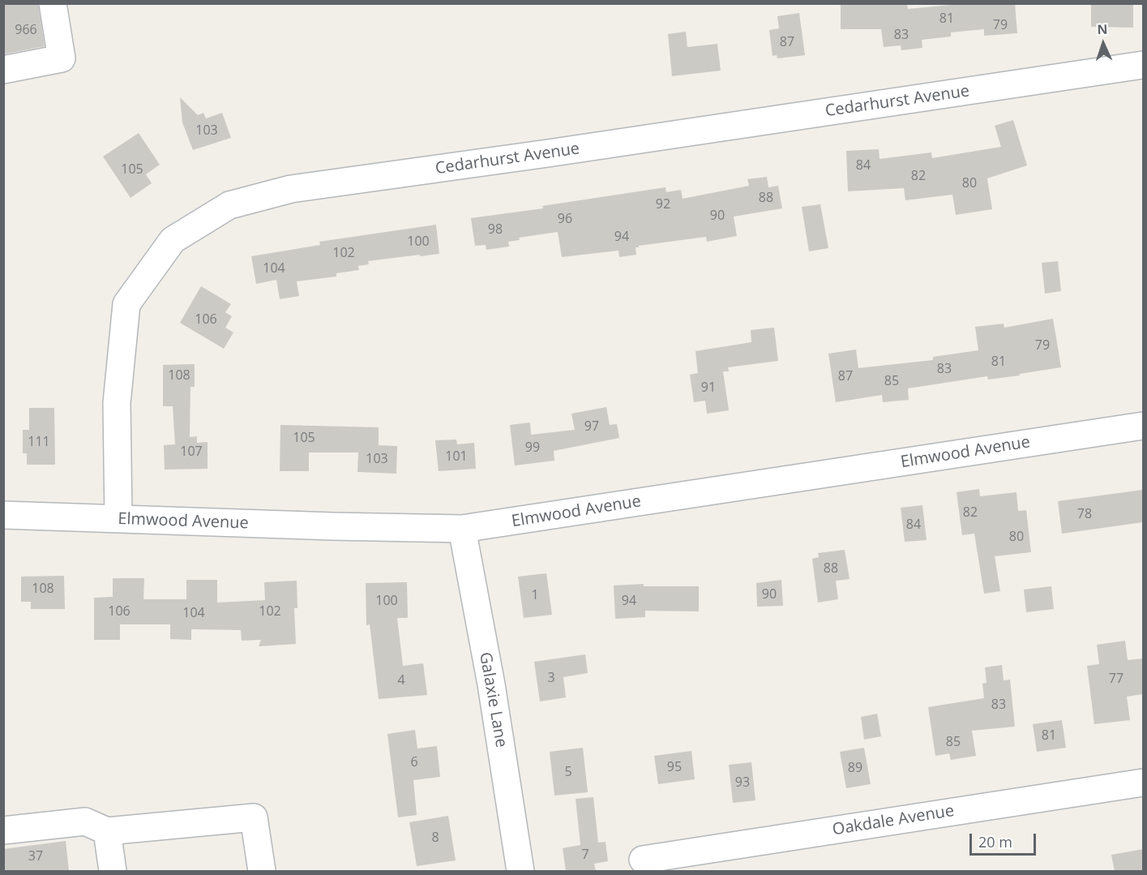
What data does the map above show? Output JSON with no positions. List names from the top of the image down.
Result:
{
  "streets": {
    "street": [
      "Cedarhurst Avenue",
      "Elmwood Avenue",
      "Galaxie Lane",
      "Oakdale Avenue"
    ]
  },
  "crossings": [
    ["Cedarhurst Avenue", "Elmwood Avenue"],
    ["Elmwood Avenue", "Galaxie Lane"]
  ],
  "house_numbers": [
    "81",
    "79",
    "966",
    "83",
    "87",
    "103",
    "84",
    "105",
    "82",
    "80",
    "88",
    "92",
    "90",
    "96",
    "98",
    "94",
    "100",
    "102",
    "104",
    "106",
    "79",
    "81",
    "83",
    "108",
    "87",
    "85",
    "91",
    "97",
    "105",
    "111",
    "99",
    "107",
    "101",
    "103",
    "82",
    "78",
    "84",
    "80",
    "88",
    "108",
    "90",
    "1",
    "100",
    "94",
    "106",
    "102",
    "104",
    "3",
    "77",
    "4",
    "83",
    "81",
    "85",
    "6",
    "95",
    "89",
    "5",
    "93",
    "8",
    "7",
    "37"
  ],
  "scale_bar": "20 m",
  "north": "top"
}
